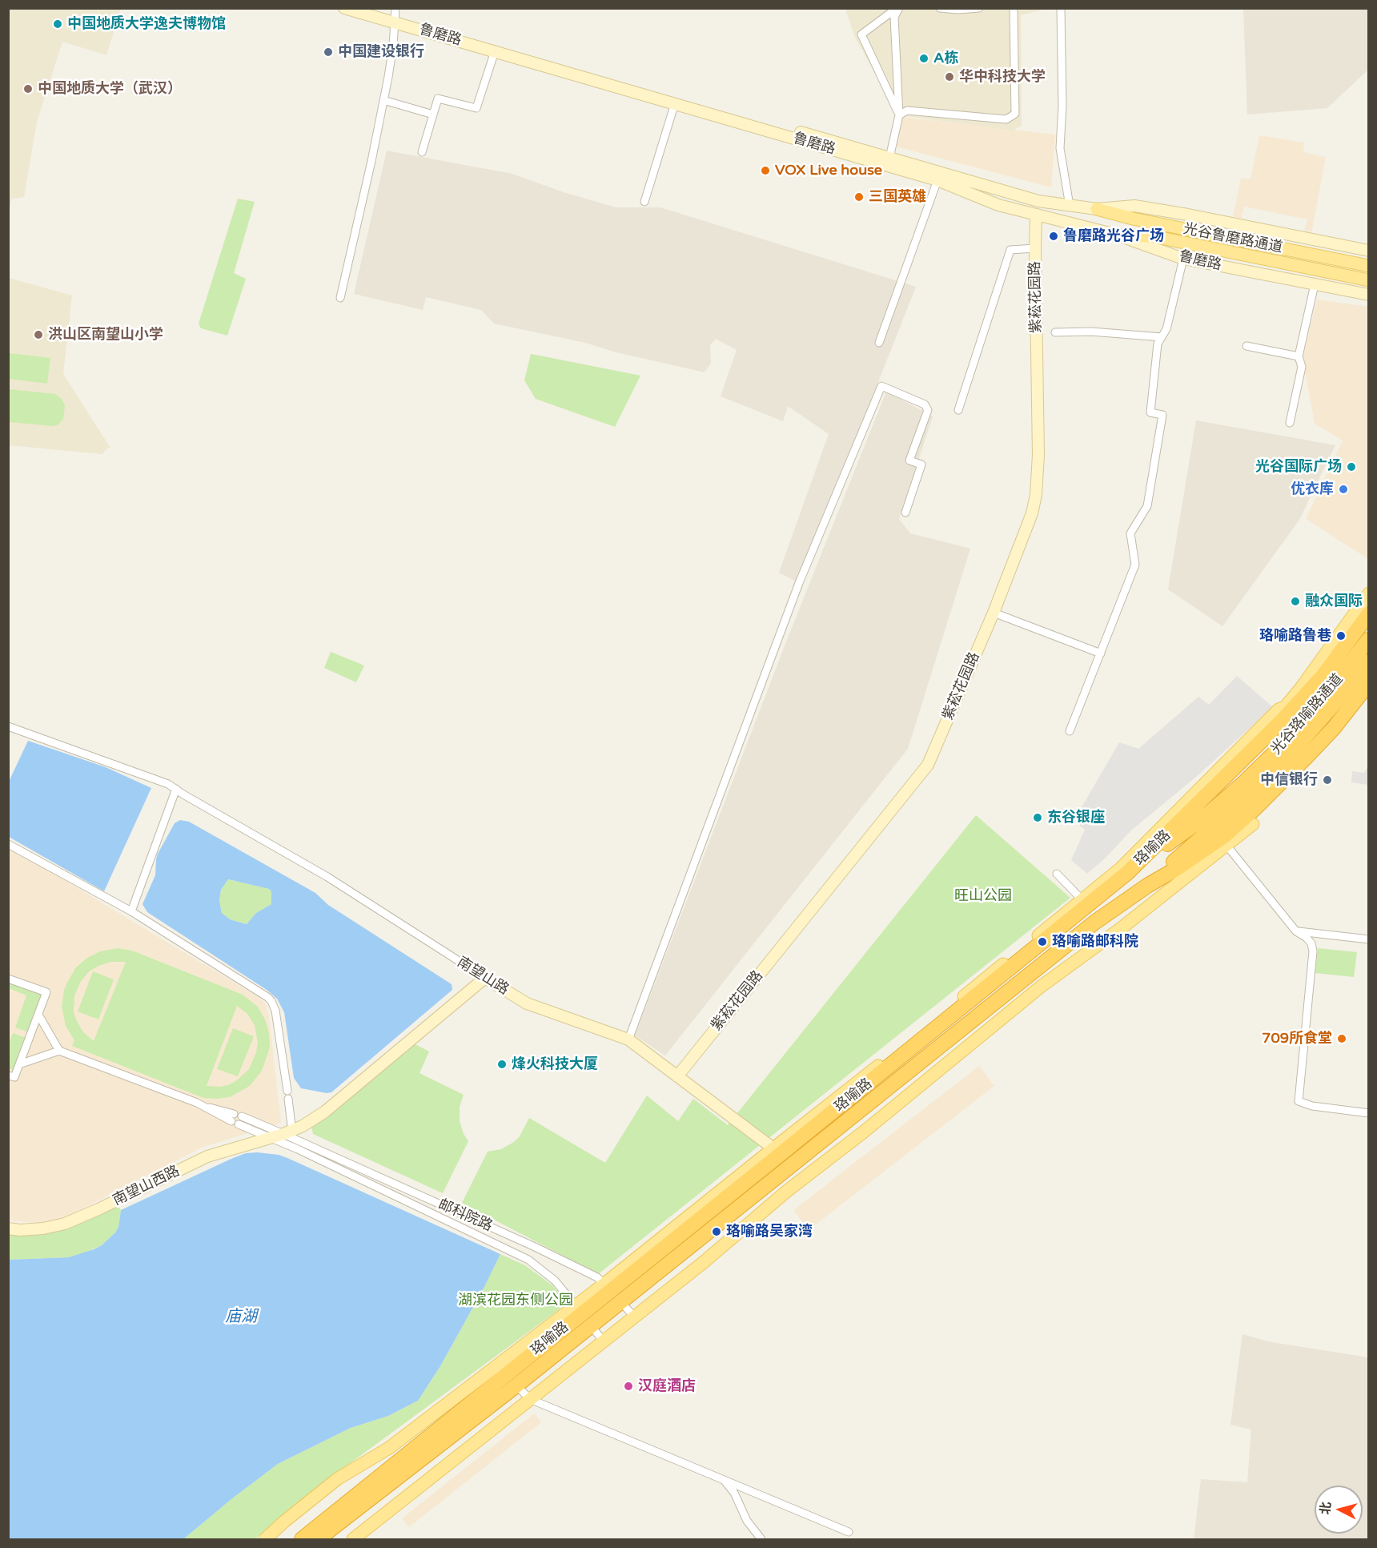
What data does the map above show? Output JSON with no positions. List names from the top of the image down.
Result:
{
  "streets": {
    "highway": ["光谷珞喻路通道", "珞喻路"],
    "main road": [
      "鲁磨路",
      "光谷鲁磨路通道",
      "紫菘花园路",
      "南望山路",
      "南望山西路"
    ],
    "street": ["邮科院路"]
  },
  "crossings": [
    ["鲁磨路", "光谷鲁磨路通道"],
    ["鲁磨路", "紫菘花园路"],
    ["紫菘花园路", "南望山路"],
    ["光谷珞喻路通道", "珞喻路"],
    ["珞喻路", "南望山路"],
    ["珞喻路", "邮科院路"],
    ["南望山路", "南望山西路"],
    ["南望山西路", "邮科院路"]
  ],
  "water": ["庙湖"],
  "parks": ["旺山公园", "湖滨花园东侧公园"],
  "places": [
    "中国地质大学逸夫博物馆",
    "中国建设银行",
    "A栋",
    "华中科技大学",
    "中国地质大学（武汉）",
    "VOX Live house",
    "三国英雄",
    "鲁磨路光谷广场",
    "洪山区南望山小学",
    "光谷国际广场",
    "优衣库",
    "融众国际",
    "珞喻路鲁巷",
    "中信银行",
    "东谷银座",
    "珞喻路邮科院",
    "709所食堂",
    "烽火科技大厦",
    "珞喻路吴家湾",
    "汉庭酒店"
  ],
  "north": "left"
}
